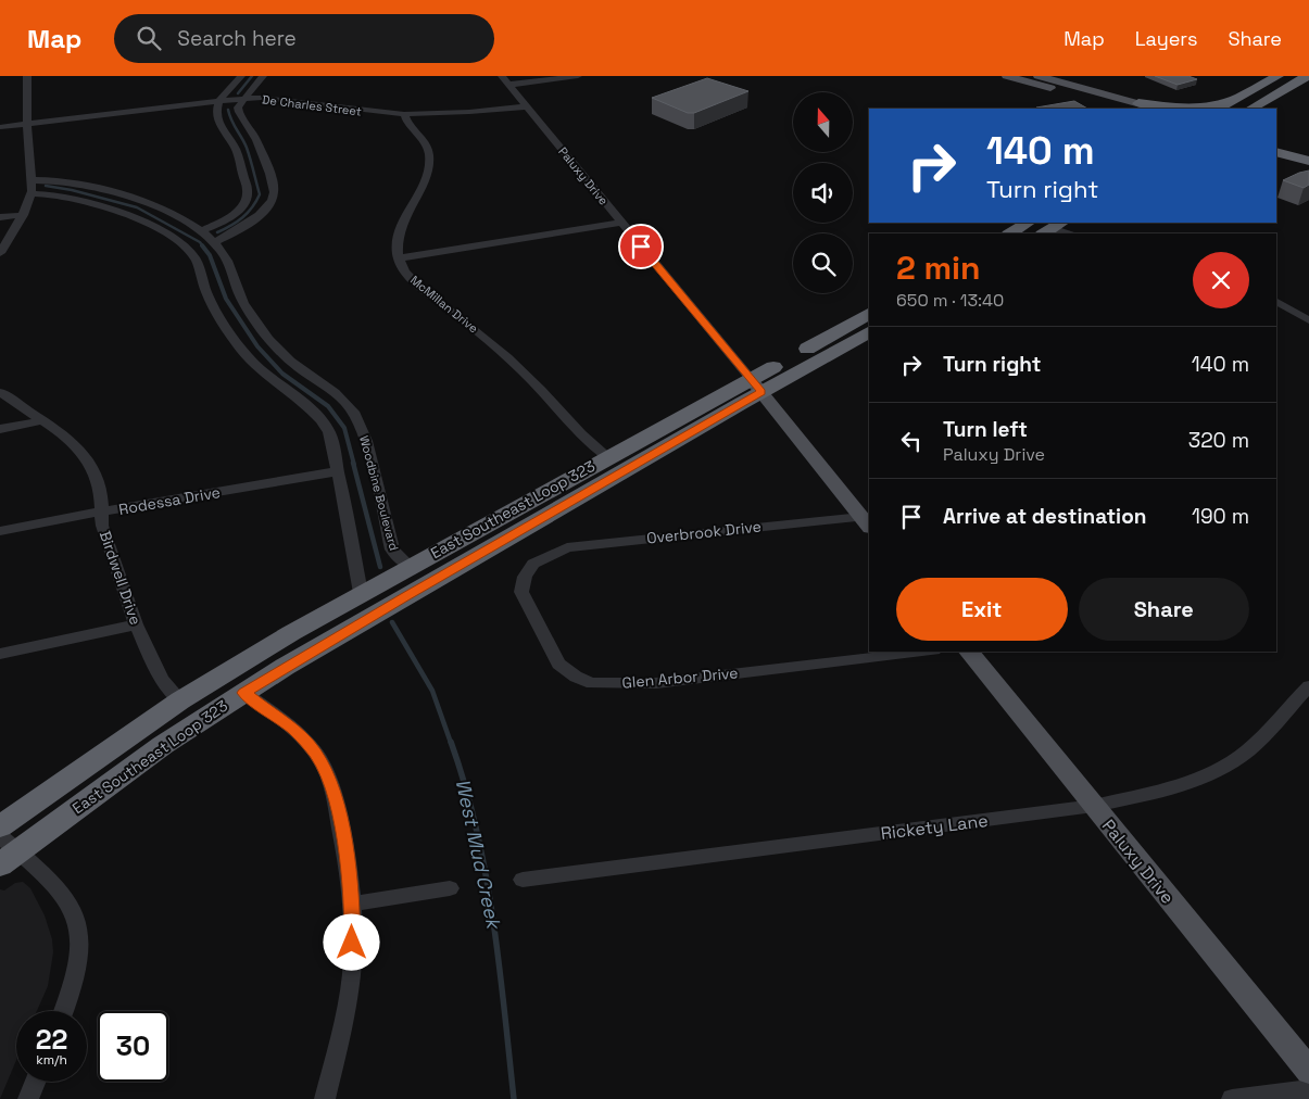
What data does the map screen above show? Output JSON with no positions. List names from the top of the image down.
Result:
{
  "streets": {
    "highway": ["East Southeast Loop 323"],
    "main road": ["Paluxy Drive"],
    "street": [
      "De Charles Street",
      "McMillan Drive",
      "Woodbine Boulevard",
      "Rodessa Drive",
      "Overbrook Drive",
      "Birdwell Drive",
      "Glen Arbor Drive",
      "Rickety Lane"
    ]
  },
  "crossings": [
    ["De Charles Street", "Paluxy Drive"],
    ["Paluxy Drive", "East Southeast Loop 323"],
    ["Paluxy Drive", "Overbrook Drive"],
    ["Paluxy Drive", "Rickety Lane"],
    ["McMillan Drive", "East Southeast Loop 323"],
    ["Woodbine Boulevard", "East Southeast Loop 323"],
    ["Rodessa Drive", "Birdwell Drive"],
    ["East Southeast Loop 323", "Birdwell Drive"],
    ["Overbrook Drive", "Glen Arbor Drive"]
  ],
  "water": ["West Mud Creek"],
  "north": "top",
  "page": {
    "header": "Map",
    "search": "Search here",
    "nav": ["Map", "Layers", "Share"],
    "turn": ["140 m", "Turn right"],
    "heading": ["2 min", "650 m · 13:40"],
    "list": [
      {
        "name": "Turn right",
        "value": "140 m"
      },
      {
        "name": "Turn left",
        "note": "Paluxy Drive",
        "value": "320 m"
      },
      {
        "name": "Arrive at destination",
        "value": "190 m"
      }
    ],
    "buttons": ["Exit", "Share"],
    "speed": "22 km/h",
    "limit": "30"
  }
}
